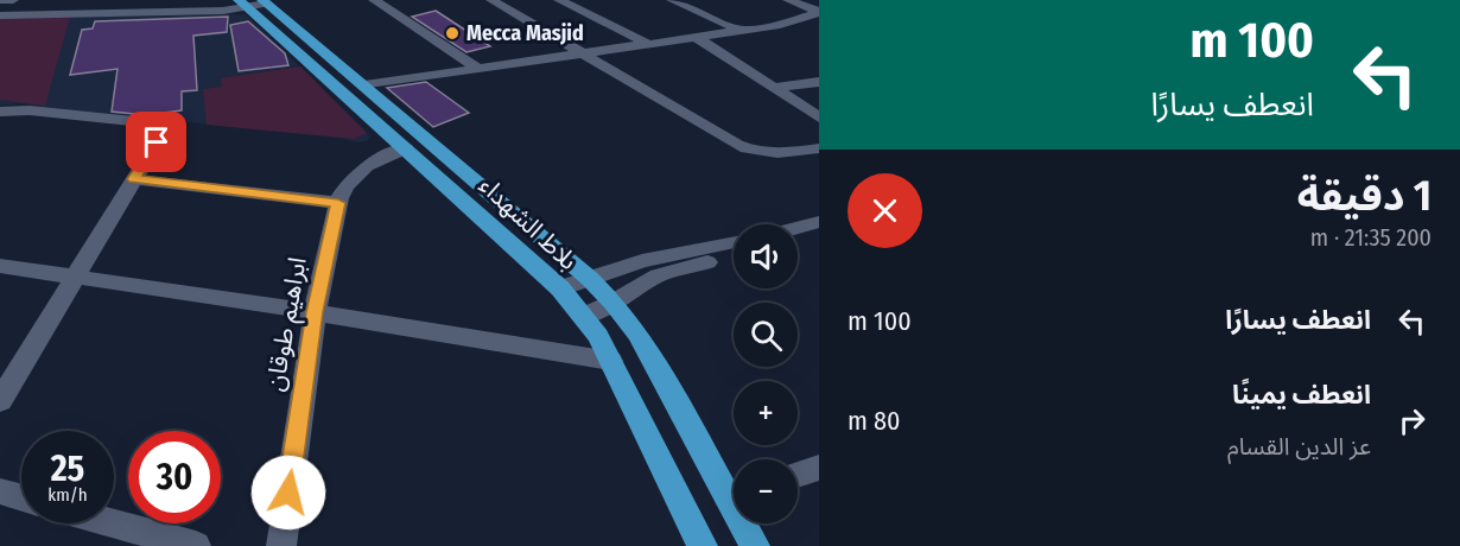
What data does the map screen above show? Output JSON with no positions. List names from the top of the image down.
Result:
{
  "streets": {
    "main road": ["بلاط الشهداء"],
    "street": ["ابراهيم طوقان"]
  },
  "crossings": [
    ["بلاط الشهداء", "ابراهيم طوقان"]
  ],
  "places": ["Mecca Masjid"],
  "page": {
    "turn": ["100 m", "انعطف يسارًا"],
    "heading": ["1 دقيقة", "200 m · 21:35"],
    "map_buttons": ["+", "−"],
    "list": [
      {
        "name": "انعطف يسارًا",
        "value": "100 m"
      },
      {
        "name": "انعطف يمينًا",
        "note": "عز الدين القسام",
        "value": "80 m"
      }
    ],
    "speed": "25 km/h",
    "limit": "30"
  }
}
